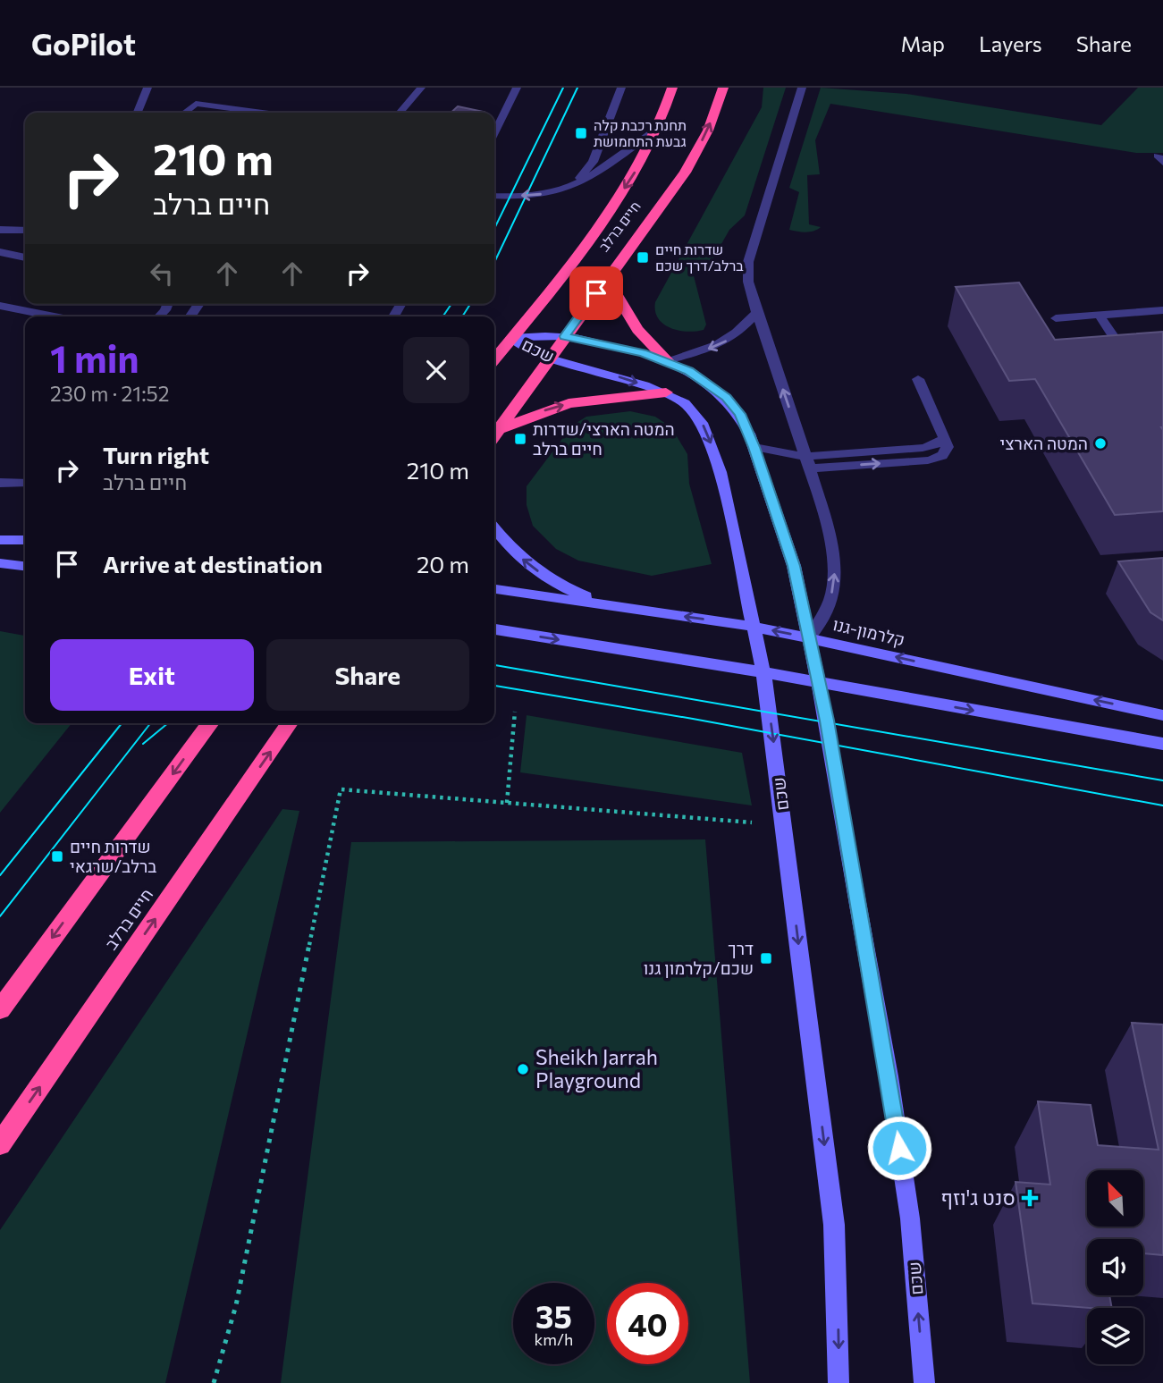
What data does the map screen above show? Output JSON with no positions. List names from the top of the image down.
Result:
{
  "streets": {
    "highway": ["חיים ברלב"],
    "street": ["שכם", "קלרמון-גנו"]
  },
  "crossings": [
    ["חיים ברלב", "שכם"],
    ["שכם", "קלרמון-גנו"]
  ],
  "places": {
    "transit": [
      "תחנת רכבת קלה גבעת התחמושת",
      "שדרות חיים ברלב/דרך שכם",
      "המטה הארצי/שדרות חיים ברלב",
      "שדרות חיים ברלב/שרגאי",
      "דרך שכם/קלרמון גנו"
    ],
    "other": ["המטה הארצי", "Sheikh Jarrah Playground"],
    "health": ["סנט ג'וזף"]
  },
  "north": "top left",
  "page": {
    "header": "GoPilot",
    "nav": ["Map", "Layers", "Share"],
    "turn": ["210 m", "חיים ברלב"],
    "heading": ["1 min", "230 m · 21:52"],
    "list": [
      {
        "name": "Turn right",
        "note": "חיים ברלב",
        "value": "210 m"
      },
      {
        "name": "Arrive at destination",
        "value": "20 m"
      }
    ],
    "buttons": ["Exit", "Share"],
    "speed": "35 km/h",
    "limit": "40"
  }
}
